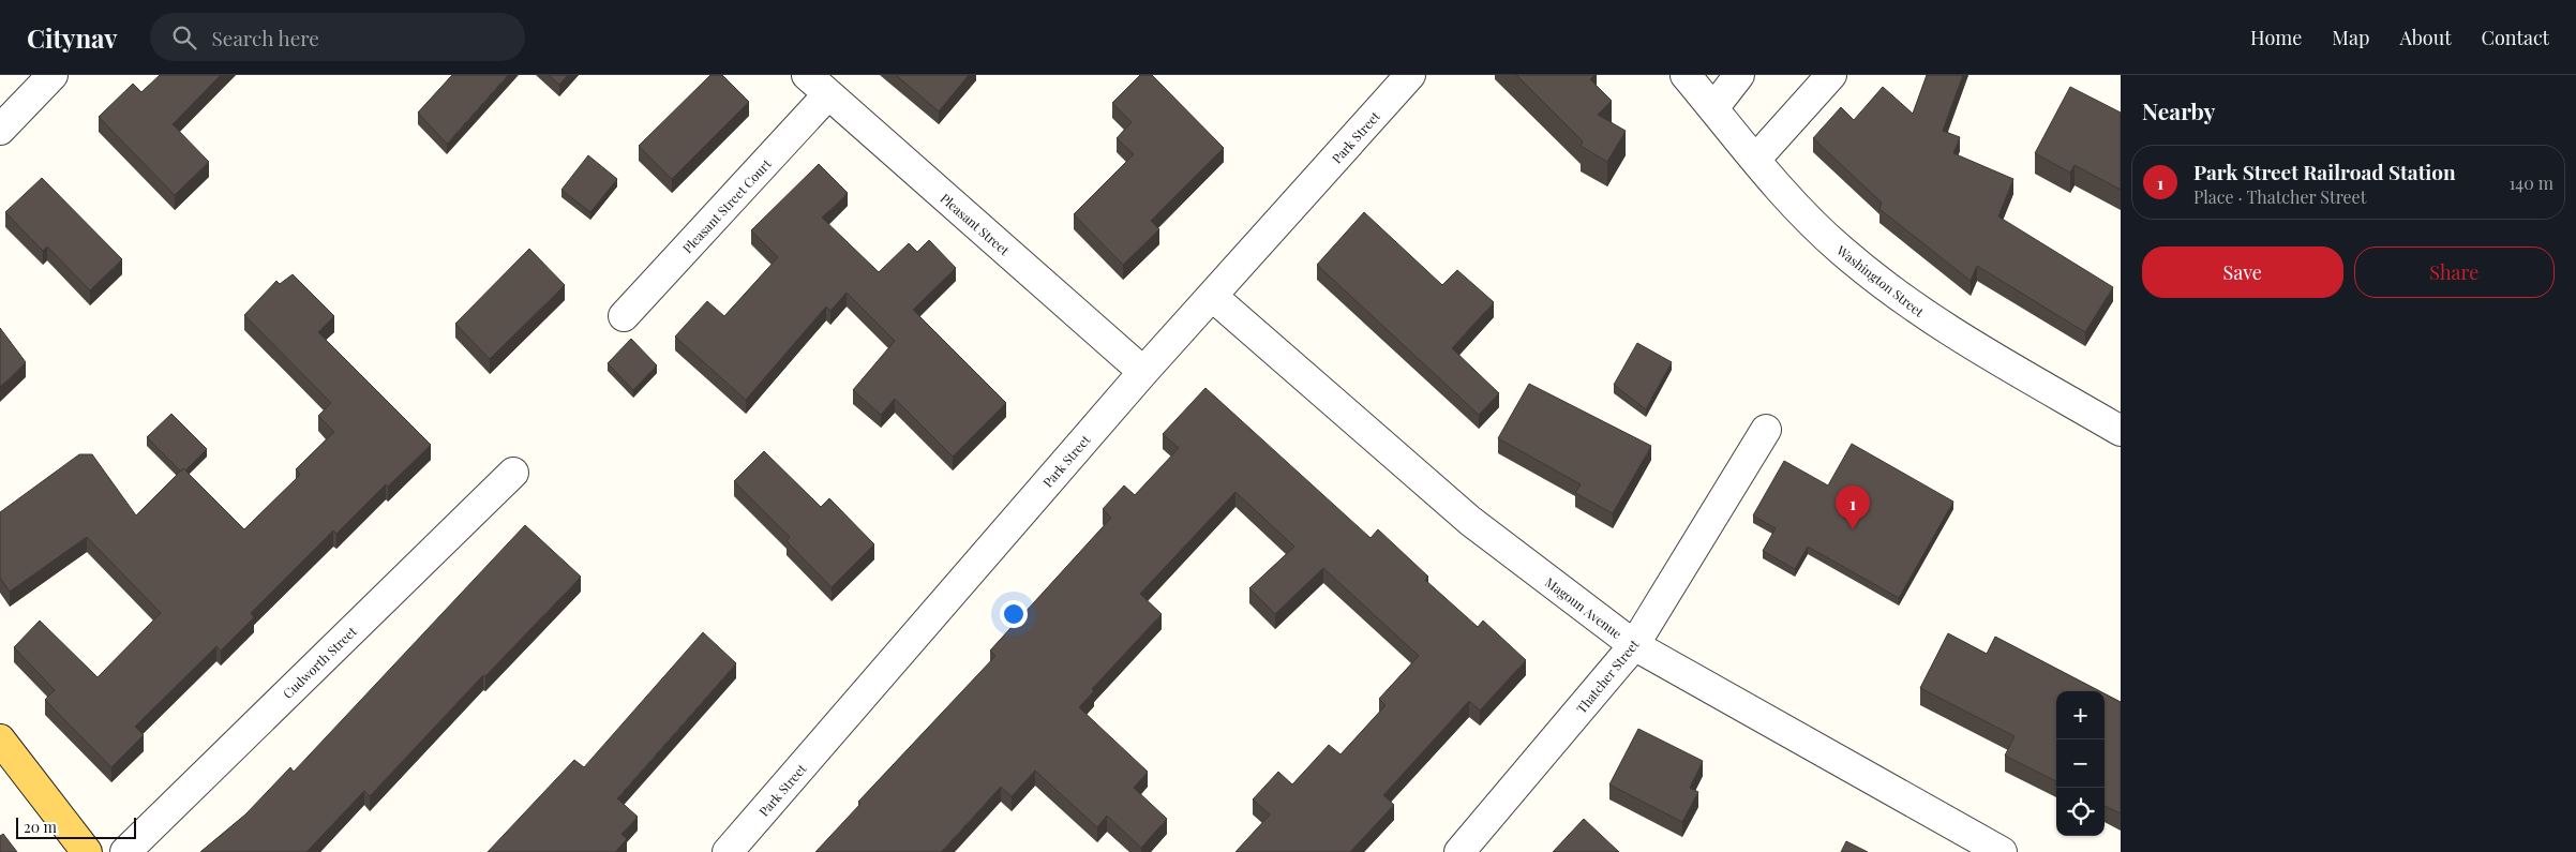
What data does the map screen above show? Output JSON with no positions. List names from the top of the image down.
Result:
{
  "streets": {
    "street": [
      "Park Street",
      "Pleasant Street Court",
      "Pleasant Street",
      "Washington Street",
      "Magoun Avenue",
      "Cudworth Street",
      "Thatcher Street"
    ]
  },
  "crossings": [
    ["Park Street", "Pleasant Street"],
    ["Park Street", "Magoun Avenue"],
    ["Pleasant Street Court", "Pleasant Street"],
    ["Magoun Avenue", "Thatcher Street"]
  ],
  "scale_bar": "20 m",
  "page": {
    "header": "Citynav",
    "search": "Search here",
    "nav": [
      "Home",
      "Map",
      "About",
      "Contact"
    ],
    "heading": "Nearby",
    "list": [
      {
        "mark": "1",
        "name": "Park Street Railroad Station",
        "note": "Place · Thatcher Street",
        "value": "140 m"
      }
    ],
    "buttons": ["Save", "Share"],
    "pins": "1",
    "map_buttons": ["+", "−"],
    "scale": "20 m"
  }
}
